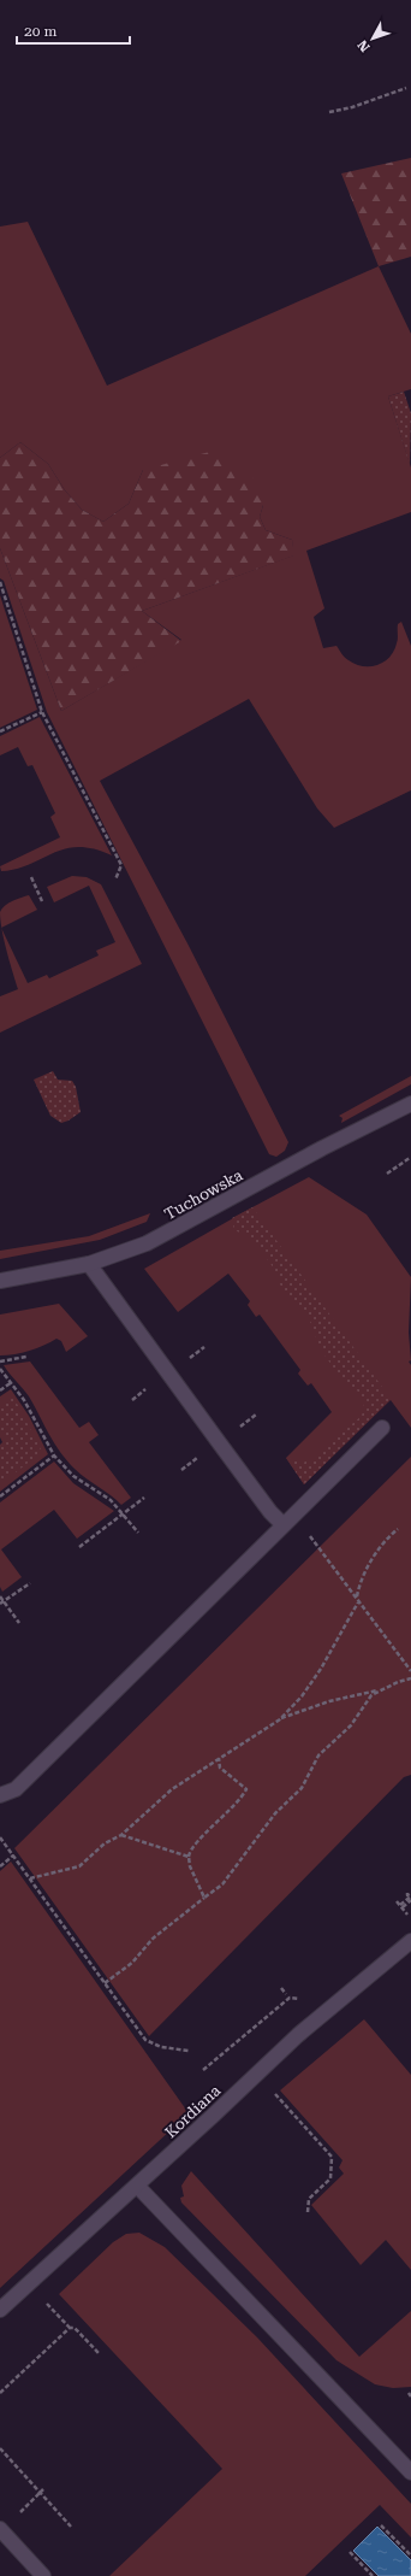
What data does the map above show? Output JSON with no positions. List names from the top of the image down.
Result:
{
  "streets": {
    "street": ["Tuchowska", "Kordiana"]
  },
  "scale_bar": "20 m",
  "north": "bottom left"
}
